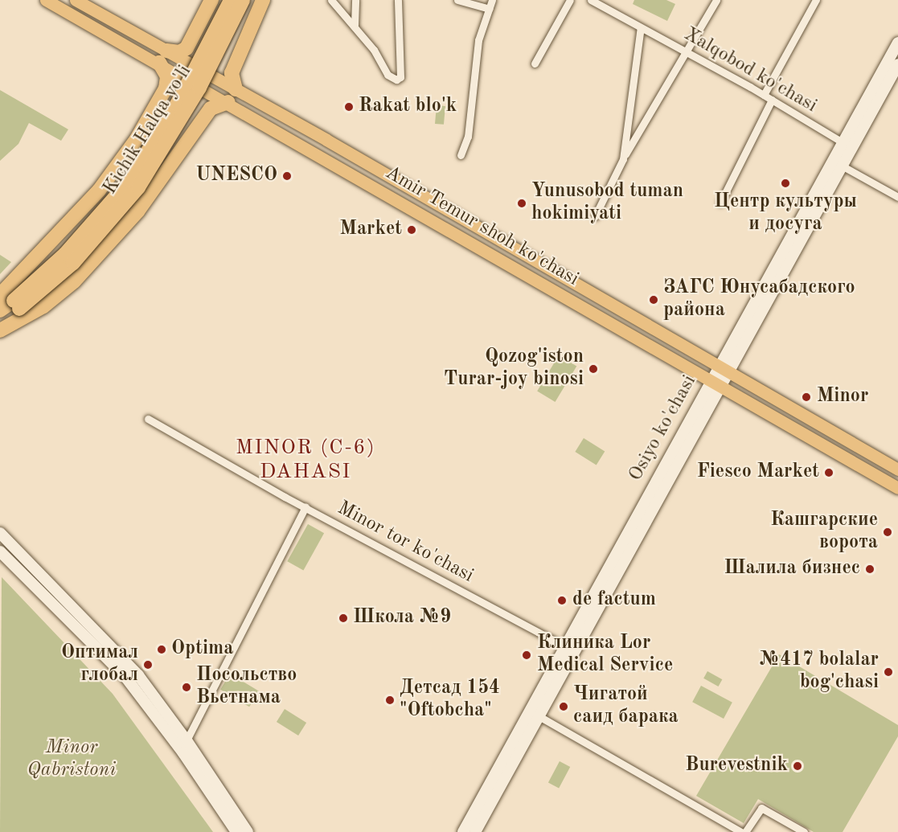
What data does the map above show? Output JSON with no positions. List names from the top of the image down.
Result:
{
  "streets": {
    "highway": ["Kichik Halqa yo'li"],
    "main road": ["Amir Temur shoh ko'chasi", "Osiyo ko'chasi"],
    "street": ["Xalqobod ko'chasi", "Minor tor ko'chasi"]
  },
  "crossings": [
    ["Xalqobod ko'chasi", "Osiyo ko'chasi"],
    ["Amir Temur shoh ko'chasi", "Osiyo ko'chasi"],
    ["Osiyo ko'chasi", "Minor tor ko'chasi"]
  ],
  "districts": ["MINOR (C-6) DAHASI"],
  "parks": ["Minor Qabristoni"],
  "places": [
    "Rakat blo'k",
    "UNESCO",
    "Центр культуры и досуга",
    "Yunusobod tuman hokimiyati",
    "Market",
    "ЗАГС Юнусабадского района",
    "Qozog'iston Turar-joy binosi",
    "Minor",
    "Fiesco Market",
    "Кашгарские ворота",
    "Шалила бизнес",
    "de factum",
    "Школа №9",
    "Optima",
    "Клиника Lor Medical Service",
    "Оптимал глобал",
    "№417 bolalar bog'chasi",
    "Посольство Вьетнама",
    "Детсад 154 \"Oftobcha\"",
    "Чигатой саид барака",
    "Burevestnik"
  ]
}
